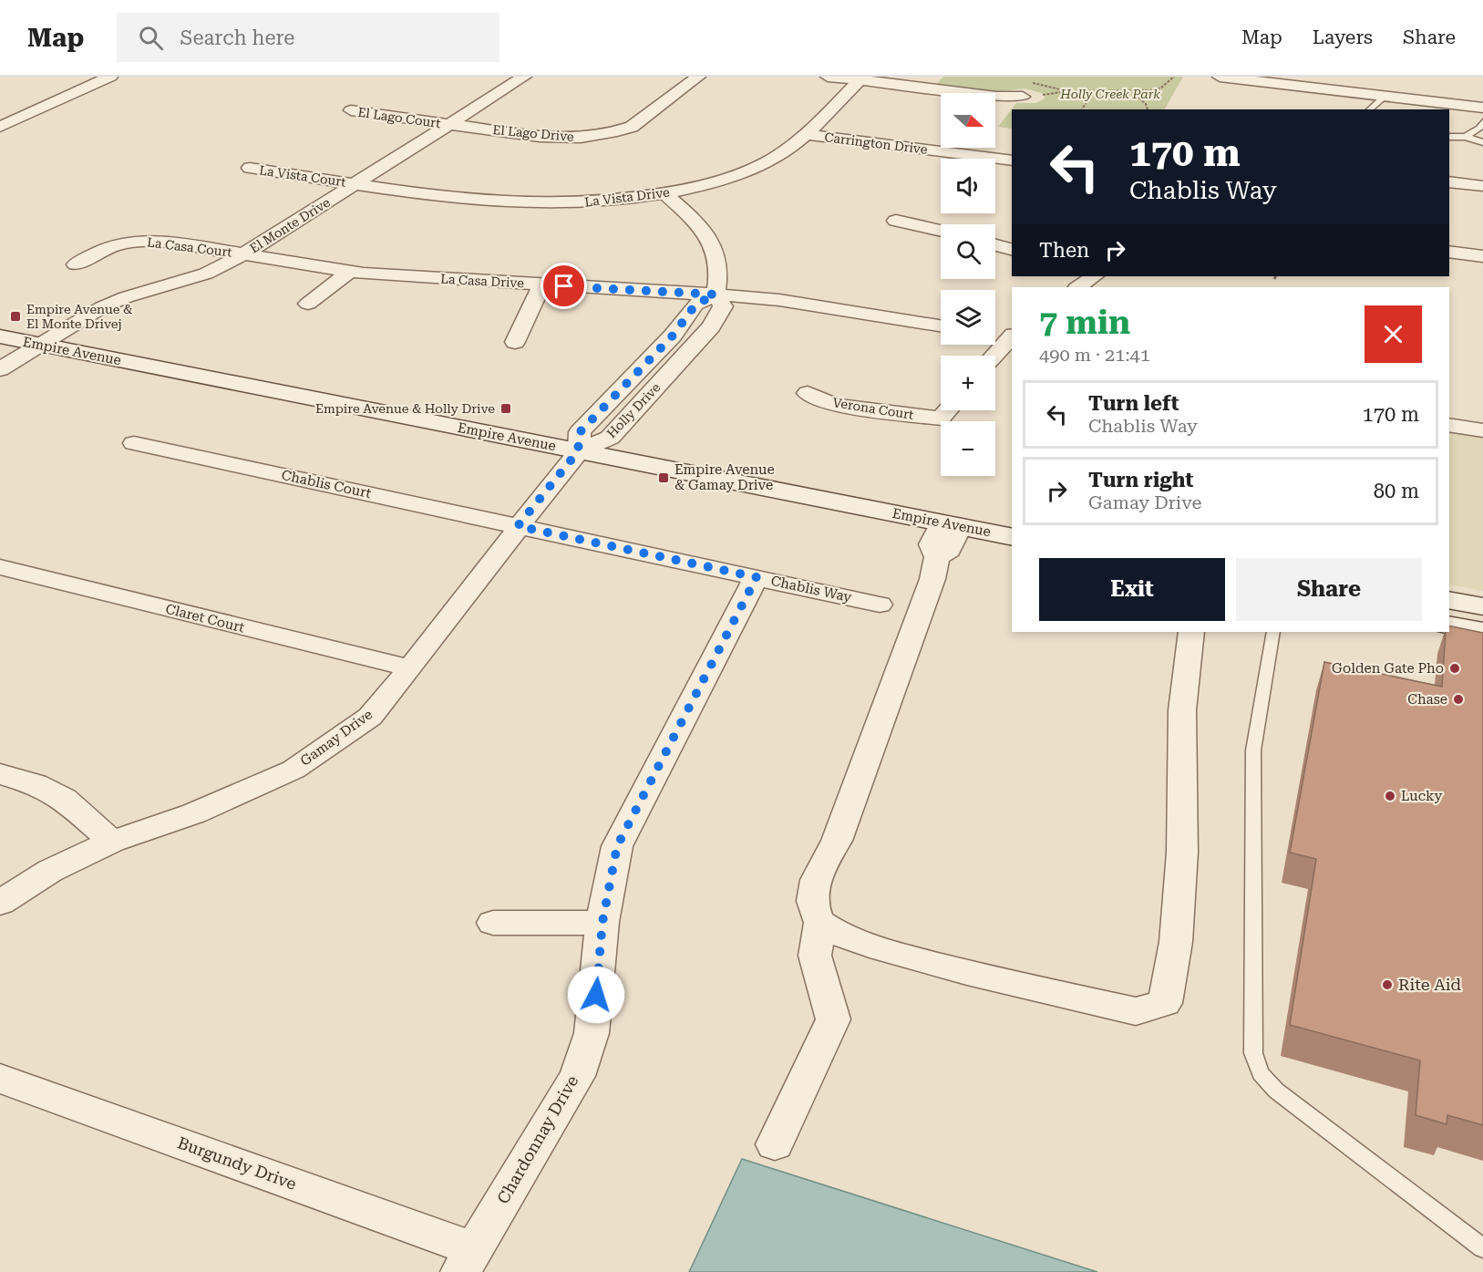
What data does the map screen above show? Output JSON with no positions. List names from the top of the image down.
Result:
{
  "streets": {
    "main road": ["Empire Avenue"],
    "street": [
      "El Lago Court",
      "El Lago Drive",
      "Carrington Drive",
      "La Vista Court",
      "La Vista Drive",
      "El Monte Drive",
      "La Casa Court",
      "La Casa Drive",
      "Verona Court",
      "Holly Drive",
      "Chablis Court",
      "Chablis Way",
      "Claret Court",
      "Gamay Drive",
      "Chardonnay Drive",
      "Burgundy Drive"
    ]
  },
  "crossings": [
    ["El Lago Court", "El Lago Drive"],
    ["El Lago Court", "El Monte Drive"],
    ["El Lago Drive", "El Monte Drive"],
    ["Carrington Drive", "La Vista Drive"],
    ["La Vista Court", "La Vista Drive"],
    ["La Vista Court", "El Monte Drive"],
    ["La Vista Drive", "El Monte Drive"],
    ["La Vista Drive", "Holly Drive"],
    ["El Monte Drive", "La Casa Court"],
    ["El Monte Drive", "La Casa Drive"],
    ["El Monte Drive", "Empire Avenue"],
    ["La Casa Court", "La Casa Drive"],
    ["La Casa Drive", "Holly Drive"],
    ["Empire Avenue", "Holly Drive"],
    ["Empire Avenue", "Gamay Drive"],
    ["Holly Drive", "Gamay Drive"],
    ["Chablis Court", "Chablis Way"],
    ["Chablis Court", "Gamay Drive"],
    ["Chablis Way", "Gamay Drive"],
    ["Chablis Way", "Chardonnay Drive"],
    ["Claret Court", "Gamay Drive"],
    ["Chardonnay Drive", "Burgundy Drive"]
  ],
  "parks": ["Holly Creek Park"],
  "places": {
    "transit": ["Empire Avenue & El Monte Drivej", "Empire Avenue & Holly Drive", "Empire Avenue & Gamay Drive"],
    "other": [
      "Golden Gate Pho",
      "Chase",
      "Lucky",
      "Rite Aid"
    ]
  },
  "north": "right",
  "page": {
    "header": "Map",
    "search": "Search here",
    "nav": ["Map", "Layers", "Share"],
    "map_buttons": ["+", "−"],
    "turn": ["170 m", "Chablis Way"],
    "then": "Then",
    "heading": ["7 min", "490 m · 21:41"],
    "list": [
      {
        "name": "Turn left",
        "note": "Chablis Way",
        "value": "170 m"
      },
      {
        "name": "Turn right",
        "note": "Gamay Drive",
        "value": "80 m"
      }
    ],
    "buttons": ["Exit", "Share"]
  }
}
